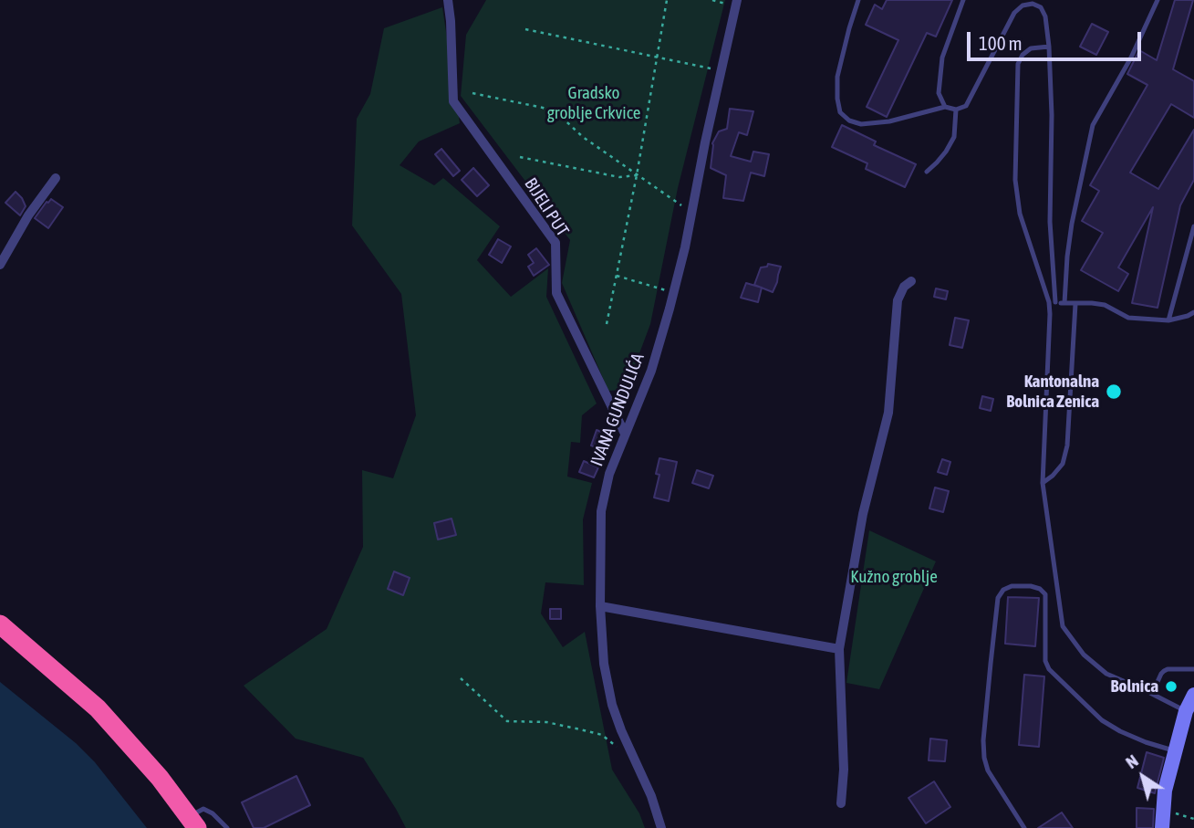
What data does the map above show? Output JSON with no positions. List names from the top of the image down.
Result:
{
  "streets": {
    "street": ["BIJELI PUT", "IVANA GUNDULIĆA"]
  },
  "crossings": [
    ["BIJELI PUT", "IVANA GUNDULIĆA"]
  ],
  "parks": ["Gradsko groblje Crkvice", "Kužno groblje"],
  "places": ["Kantonalna Bolnica Zenica", "Bolnica"],
  "scale_bar": "100 m",
  "north": "top left"
}
